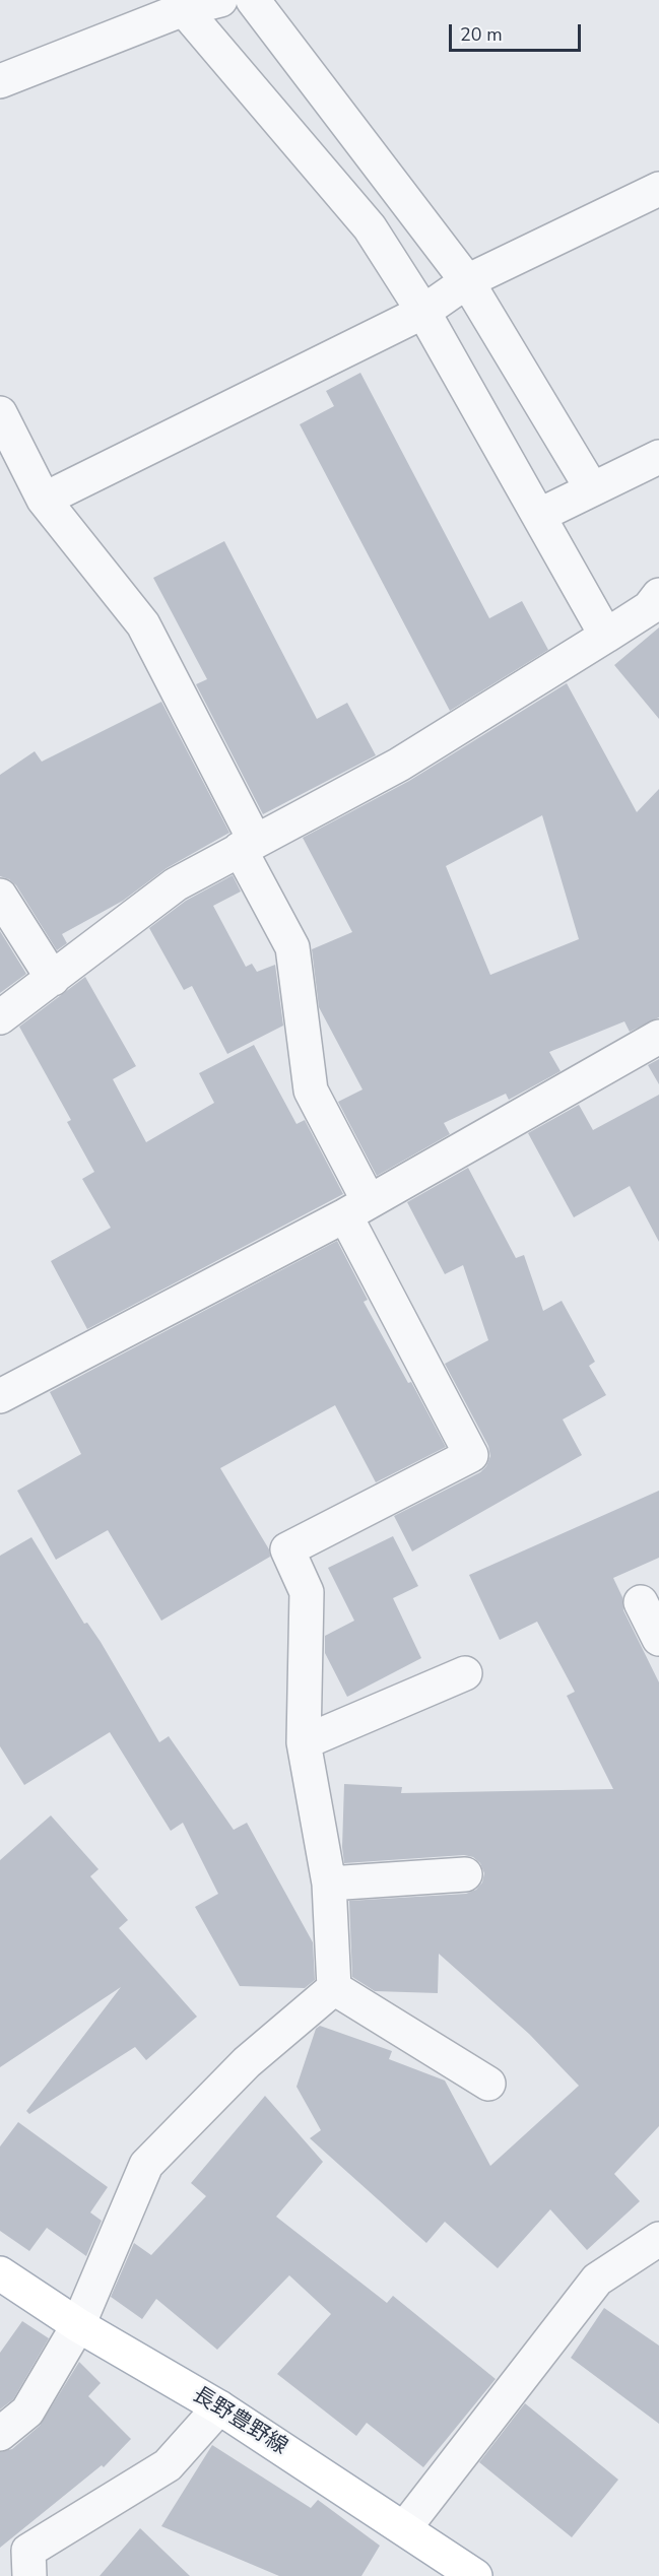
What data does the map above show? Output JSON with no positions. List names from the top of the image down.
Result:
{
  "streets": {
    "main road": ["長野豊野線"]
  },
  "scale_bar": "20 m"
}
